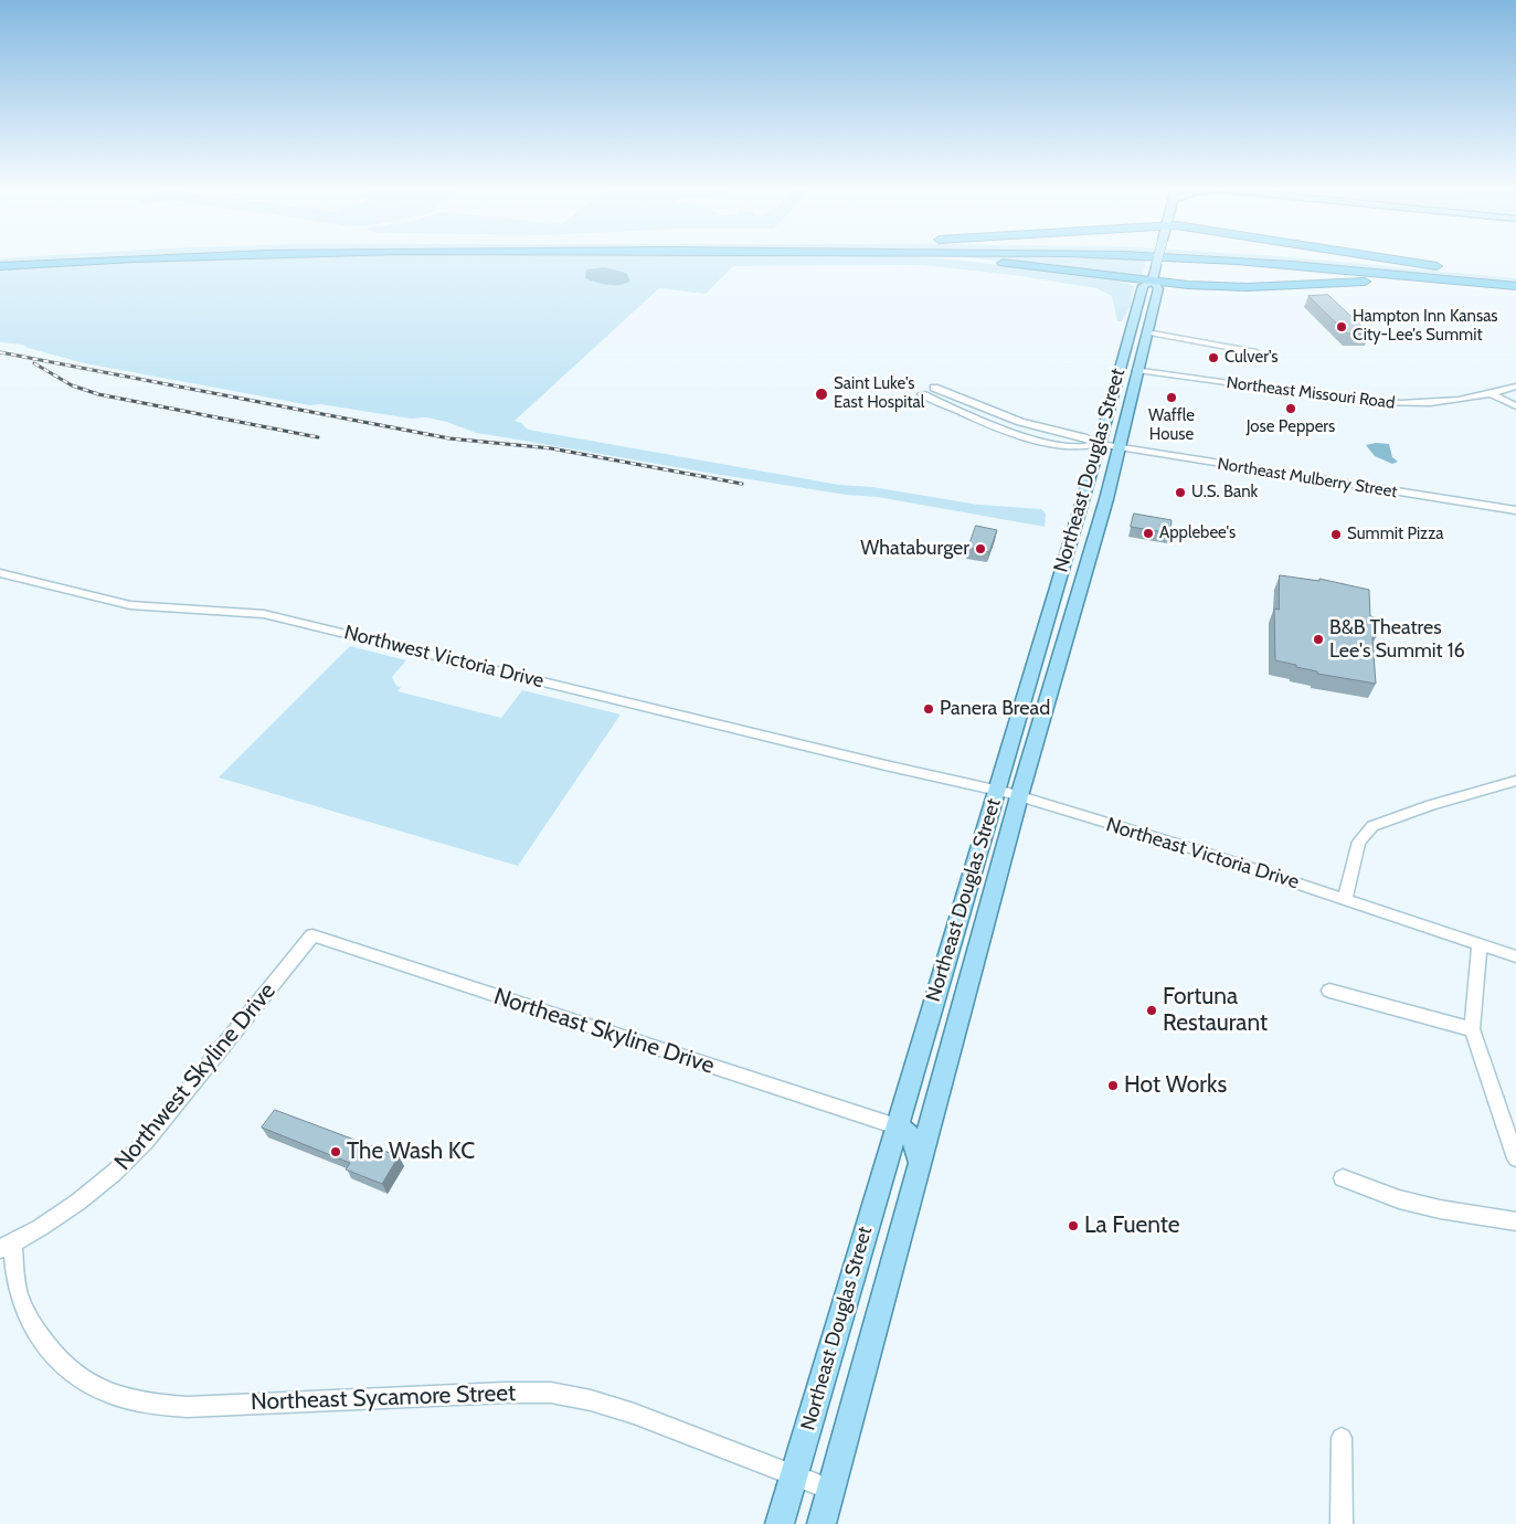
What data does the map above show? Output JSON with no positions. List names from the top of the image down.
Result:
{
  "streets": {
    "main road": ["Northeast Douglas Street"],
    "street": [
      "Northeast Missouri Road",
      "Northeast Mulberry Street",
      "Northwest Victoria Drive",
      "Northeast Victoria Drive",
      "Northeast Skyline Drive",
      "Northwest Skyline Drive",
      "Northeast Sycamore Street"
    ]
  },
  "crossings": [
    ["Northeast Missouri Road", "Northeast Douglas Street"],
    ["Northeast Douglas Street", "Northeast Mulberry Street"],
    ["Northeast Douglas Street", "Northeast Victoria Drive"],
    ["Northeast Douglas Street", "Northeast Skyline Drive"],
    ["Northeast Douglas Street", "Northeast Sycamore Street"],
    ["Northwest Victoria Drive", "Northeast Victoria Drive"],
    ["Northeast Skyline Drive", "Northwest Skyline Drive"],
    ["Northwest Skyline Drive", "Northeast Sycamore Street"]
  ],
  "places": [
    "Hampton Inn Kansas City-Lee's Summit",
    "Culver's",
    "Saint Luke's East Hospital",
    "Waffle House",
    "Jose Peppers",
    "U.S. Bank",
    "Applebee's",
    "Summit Pizza",
    "Whataburger",
    "B&B Theatres Lee's Summit 16",
    "Panera Bread",
    "Fortuna Restaurant",
    "Hot Works",
    "The Wash KC",
    "La Fuente"
  ]
}
